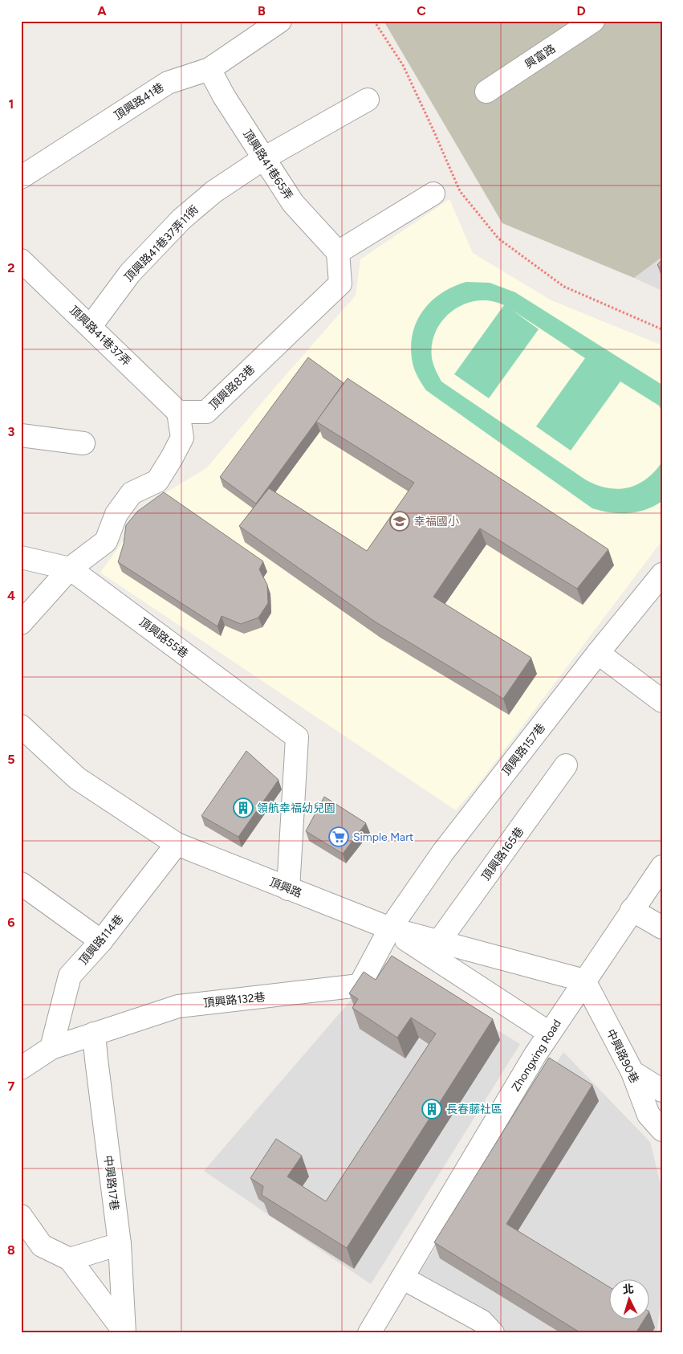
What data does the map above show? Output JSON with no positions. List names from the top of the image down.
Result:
{
  "streets": {
    "street": [
      "興富路",
      "頂興路41巷",
      "頂興路41巷65弄",
      "頂興路41巷37弄11衖",
      "頂興路41巷37弄",
      "頂興路83巷",
      "頂興路55巷",
      "頂興路157巷",
      "頂興路165巷",
      "頂興路",
      "頂興路114巷",
      "頂興路132巷",
      "Zhongxing Road",
      "中興路90巷",
      "中興路17巷"
    ]
  },
  "crossings": [
    ["頂興路41巷", "頂興路41巷65弄"],
    ["頂興路41巷65弄", "頂興路41巷37弄11衖"],
    ["頂興路41巷65弄", "頂興路83巷"],
    ["頂興路41巷37弄11衖", "頂興路41巷37弄"],
    ["頂興路41巷37弄", "頂興路83巷"],
    ["頂興路55巷", "頂興路"],
    ["頂興路157巷", "頂興路"],
    ["頂興路157巷", "頂興路132巷"],
    ["頂興路165巷", "頂興路"],
    ["頂興路", "頂興路114巷"],
    ["頂興路", "頂興路132巷"],
    ["頂興路", "Zhongxing Road"],
    ["頂興路", "中興路90巷"],
    ["頂興路114巷", "頂興路132巷"],
    ["頂興路132巷", "中興路17巷"],
    ["Zhongxing Road", "中興路90巷"]
  ],
  "places": {
    "school or university": ["幸福國小"],
    "building": ["領航幸福幼兒園", "長春藤社區"],
    "supermarket": ["Simple Mart"]
  },
  "north": "top",
  "grid": {
    "columns": [
      "A",
      "B",
      "C",
      "D"
    ],
    "rows": [
      "1",
      "2",
      "3",
      "4",
      "5",
      "6",
      "7",
      "8"
    ]
  }
}
